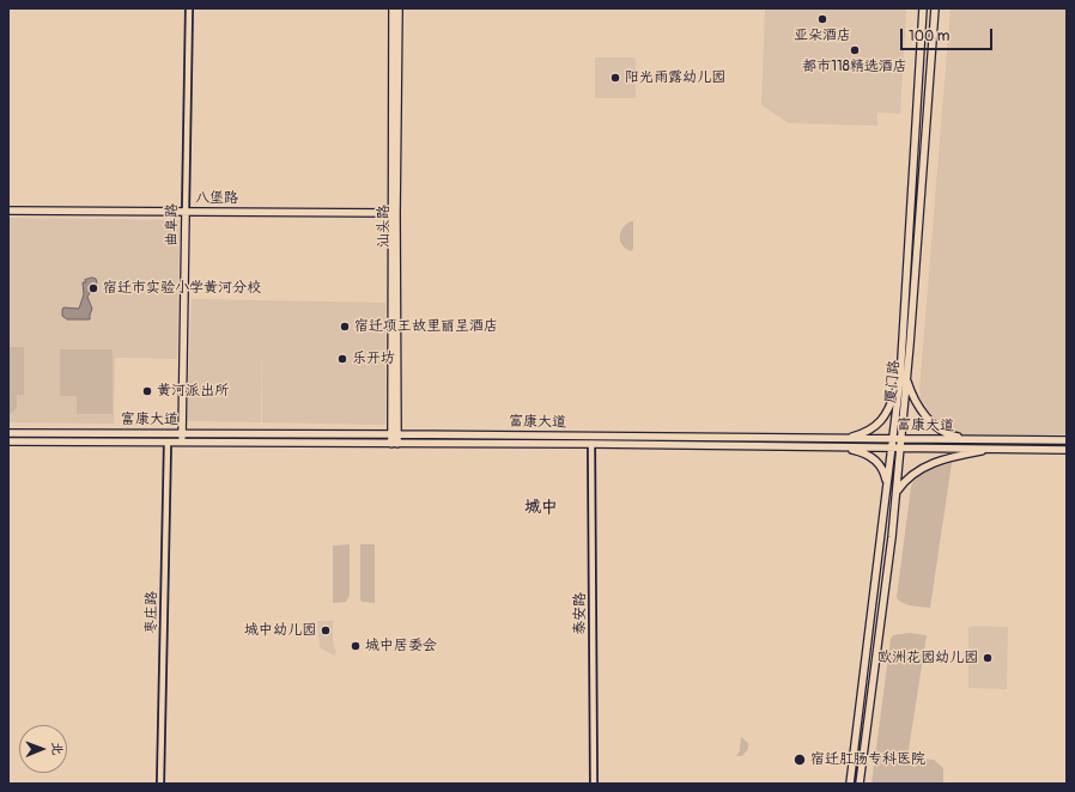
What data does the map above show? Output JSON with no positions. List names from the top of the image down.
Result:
{
  "streets": {
    "street": [
      "八堡路",
      "曲阜路",
      "汕头路",
      "厦门路",
      "富康大道",
      "枣庄路",
      "泰安路"
    ]
  },
  "crossings": [
    ["八堡路", "曲阜路"],
    ["八堡路", "汕头路"],
    ["曲阜路", "富康大道"],
    ["汕头路", "富康大道"],
    ["厦门路", "富康大道"],
    ["富康大道", "枣庄路"],
    ["富康大道", "泰安路"]
  ],
  "districts": ["城中"],
  "places": [
    "亚朵酒店",
    "都市118精选酒店",
    "阳光雨露幼儿园",
    "宿迁市实验小学黄河分校",
    "宿迁项王故里丽呈酒店",
    "乐开坊",
    "黄河派出所",
    "城中幼儿园",
    "城中居委会",
    "欧洲花园幼儿园",
    "宿迁肛肠专科医院"
  ],
  "scale_bar": "100 m",
  "north": "right"
}
